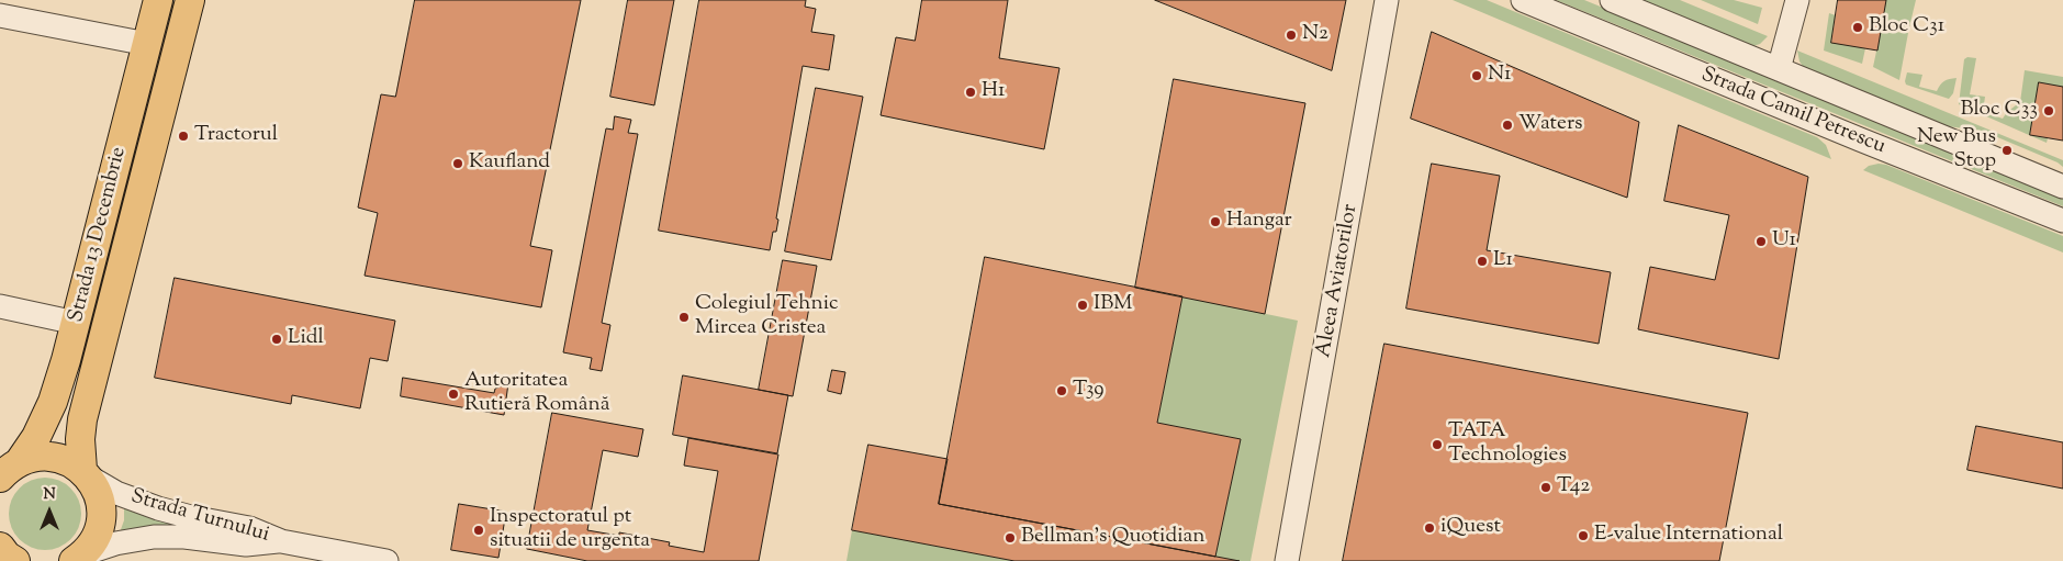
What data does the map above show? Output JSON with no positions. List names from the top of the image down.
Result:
{
  "streets": {
    "main road": ["Strada 13 Decembrie"],
    "street": ["Strada Camil Petrescu", "Aleea Aviatorilor", "Strada Turnului"]
  },
  "crossings": [
    ["Strada 13 Decembrie", "Strada Turnului"]
  ],
  "places": [
    "Bloc C31",
    "N2",
    "N1",
    "H1",
    "Bloc C33",
    "Waters",
    "Tractorul",
    "New Bus Stop",
    "Kaufland",
    "Hangar",
    "U1",
    "L1",
    "IBM",
    "Colegiul Tehnic Mircea Cristea",
    "Lidl",
    "T39",
    "Autoritatea Rutieră Română",
    "TATA Technologies",
    "T42",
    "iQuest",
    "Inspectoratul pt situatii de urgenta",
    "E-value International",
    "Bellman's Quotidian"
  ],
  "north": "top"
}
